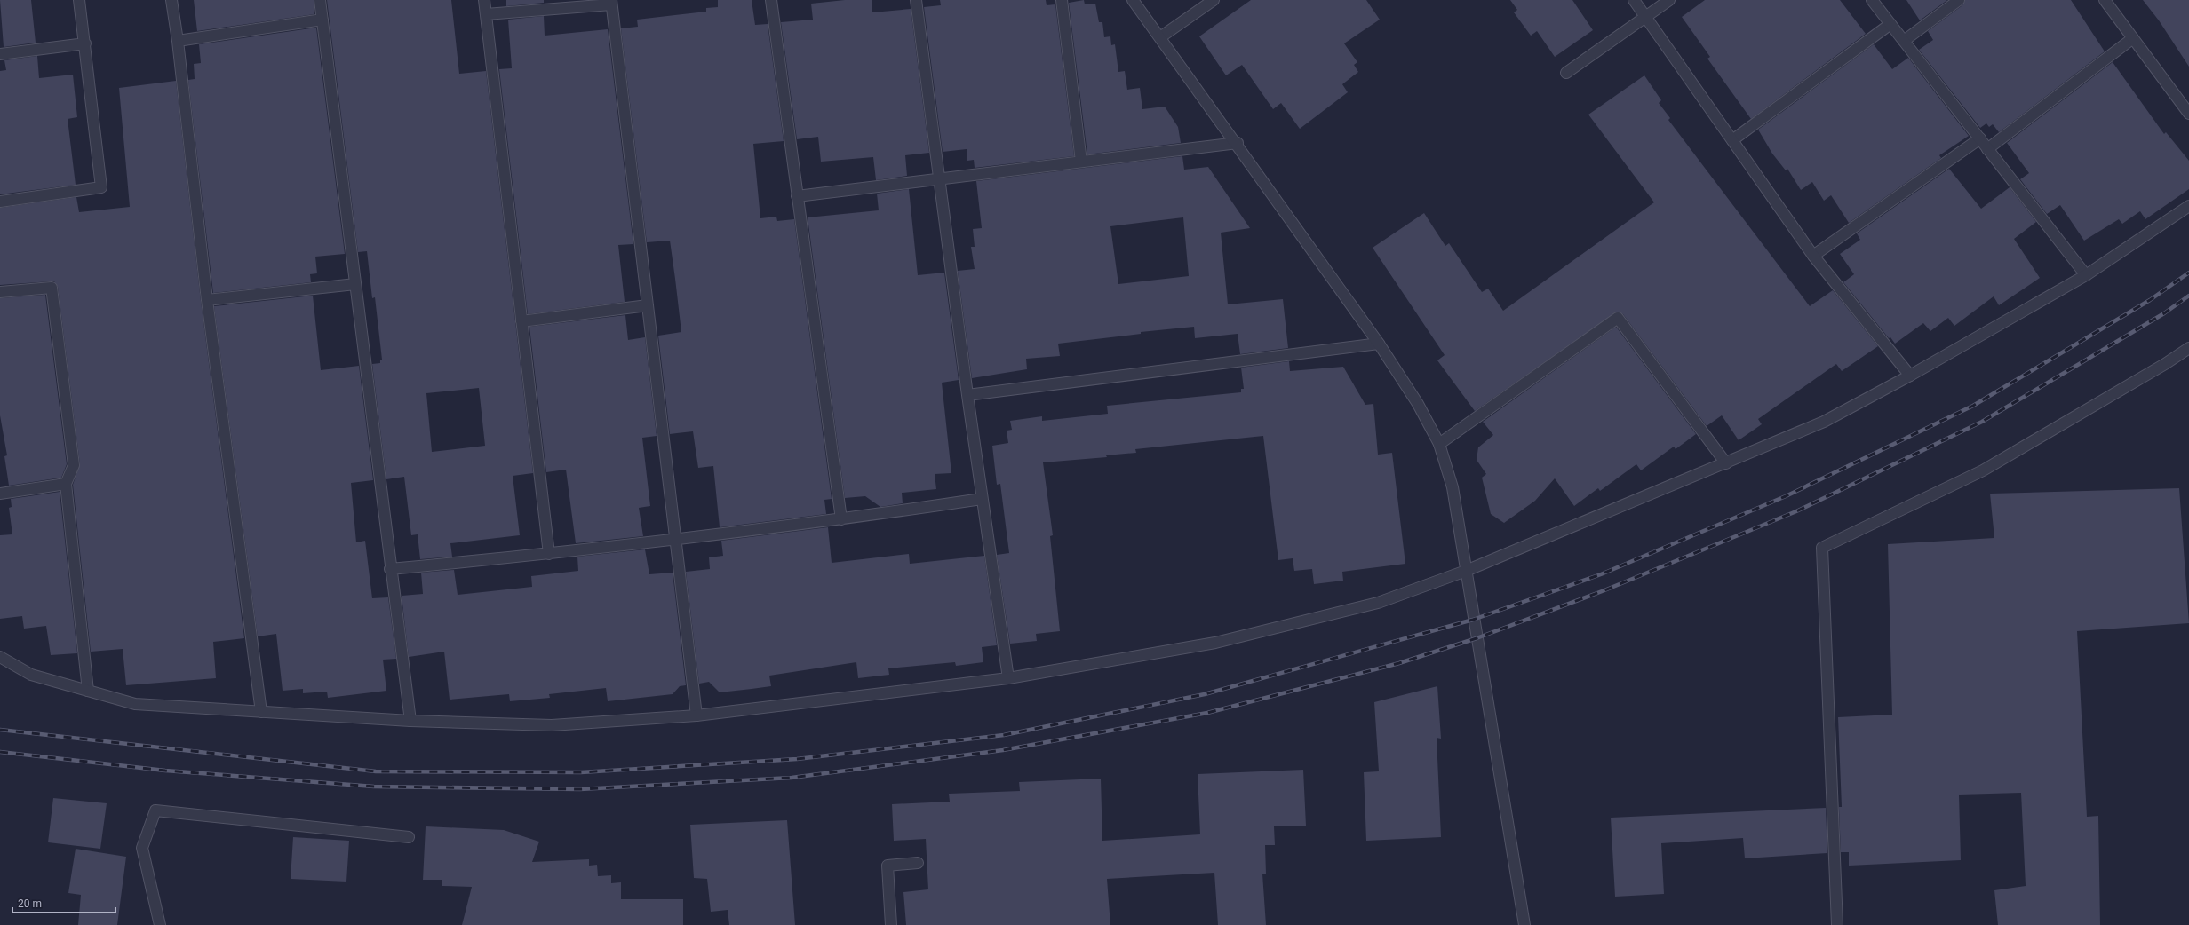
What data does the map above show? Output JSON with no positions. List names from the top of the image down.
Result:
{
  "scale_bar": "20 m"
}
